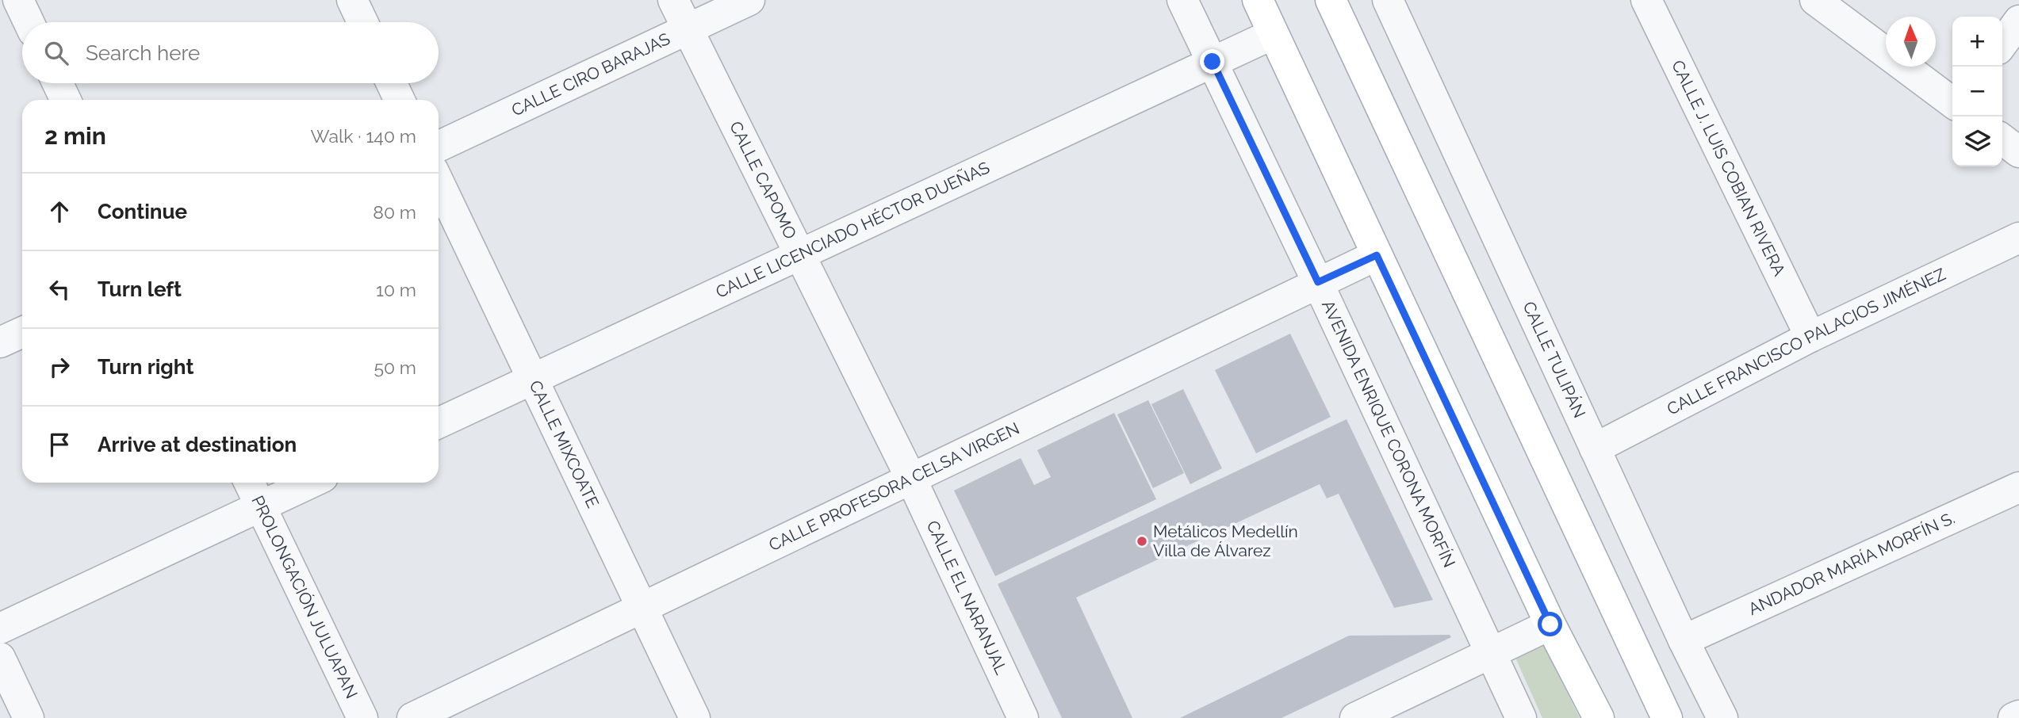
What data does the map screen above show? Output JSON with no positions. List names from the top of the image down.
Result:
{
  "streets": {
    "street": [
      "CALLE CIRO BARAJAS",
      "CALLE J. LUIS COBIAN RIVERA",
      "CALLE CAPOMO",
      "CALLE LICENCIADO HÉCTOR DUEÑAS",
      "CALLE FRANCISCO PALACIOS JIMÉNEZ",
      "CALLE TULIPÁN",
      "AVENIDA ENRIQUE CORONA MORFÍN",
      "CALLE MIXCOATE",
      "CALLE PROFESORA CELSA VIRGEN",
      "ANDADOR MARÍA MORFÍN S.",
      "PROLONGACIÓN JULUAPAN",
      "CALLE EL NARANJAL"
    ]
  },
  "crossings": [
    ["CALLE CIRO BARAJAS", "CALLE CAPOMO"],
    ["CALLE J. LUIS COBIAN RIVERA", "CALLE FRANCISCO PALACIOS JIMÉNEZ"],
    ["CALLE CAPOMO", "CALLE LICENCIADO HÉCTOR DUEÑAS"],
    ["CALLE CAPOMO", "CALLE PROFESORA CELSA VIRGEN"],
    ["CALLE CAPOMO", "CALLE EL NARANJAL"],
    ["CALLE LICENCIADO HÉCTOR DUEÑAS", "AVENIDA ENRIQUE CORONA MORFÍN"],
    ["CALLE LICENCIADO HÉCTOR DUEÑAS", "CALLE MIXCOATE"],
    ["CALLE FRANCISCO PALACIOS JIMÉNEZ", "CALLE TULIPÁN"],
    ["CALLE TULIPÁN", "ANDADOR MARÍA MORFÍN S."],
    ["AVENIDA ENRIQUE CORONA MORFÍN", "CALLE PROFESORA CELSA VIRGEN"],
    ["CALLE MIXCOATE", "CALLE PROFESORA CELSA VIRGEN"],
    ["CALLE PROFESORA CELSA VIRGEN", "CALLE EL NARANJAL"]
  ],
  "places": ["Metálicos Medellín Villa de Álvarez"],
  "north": "top",
  "page": {
    "map_buttons": ["+", "−"],
    "search": "Search here",
    "heading": ["2 min", "Walk · 140 m"],
    "list": [
      ["Continue", "80 m"],
      ["Turn left", "10 m"],
      ["Turn right", "50 m"],
      "Arrive at destination"
    ]
  }
}
